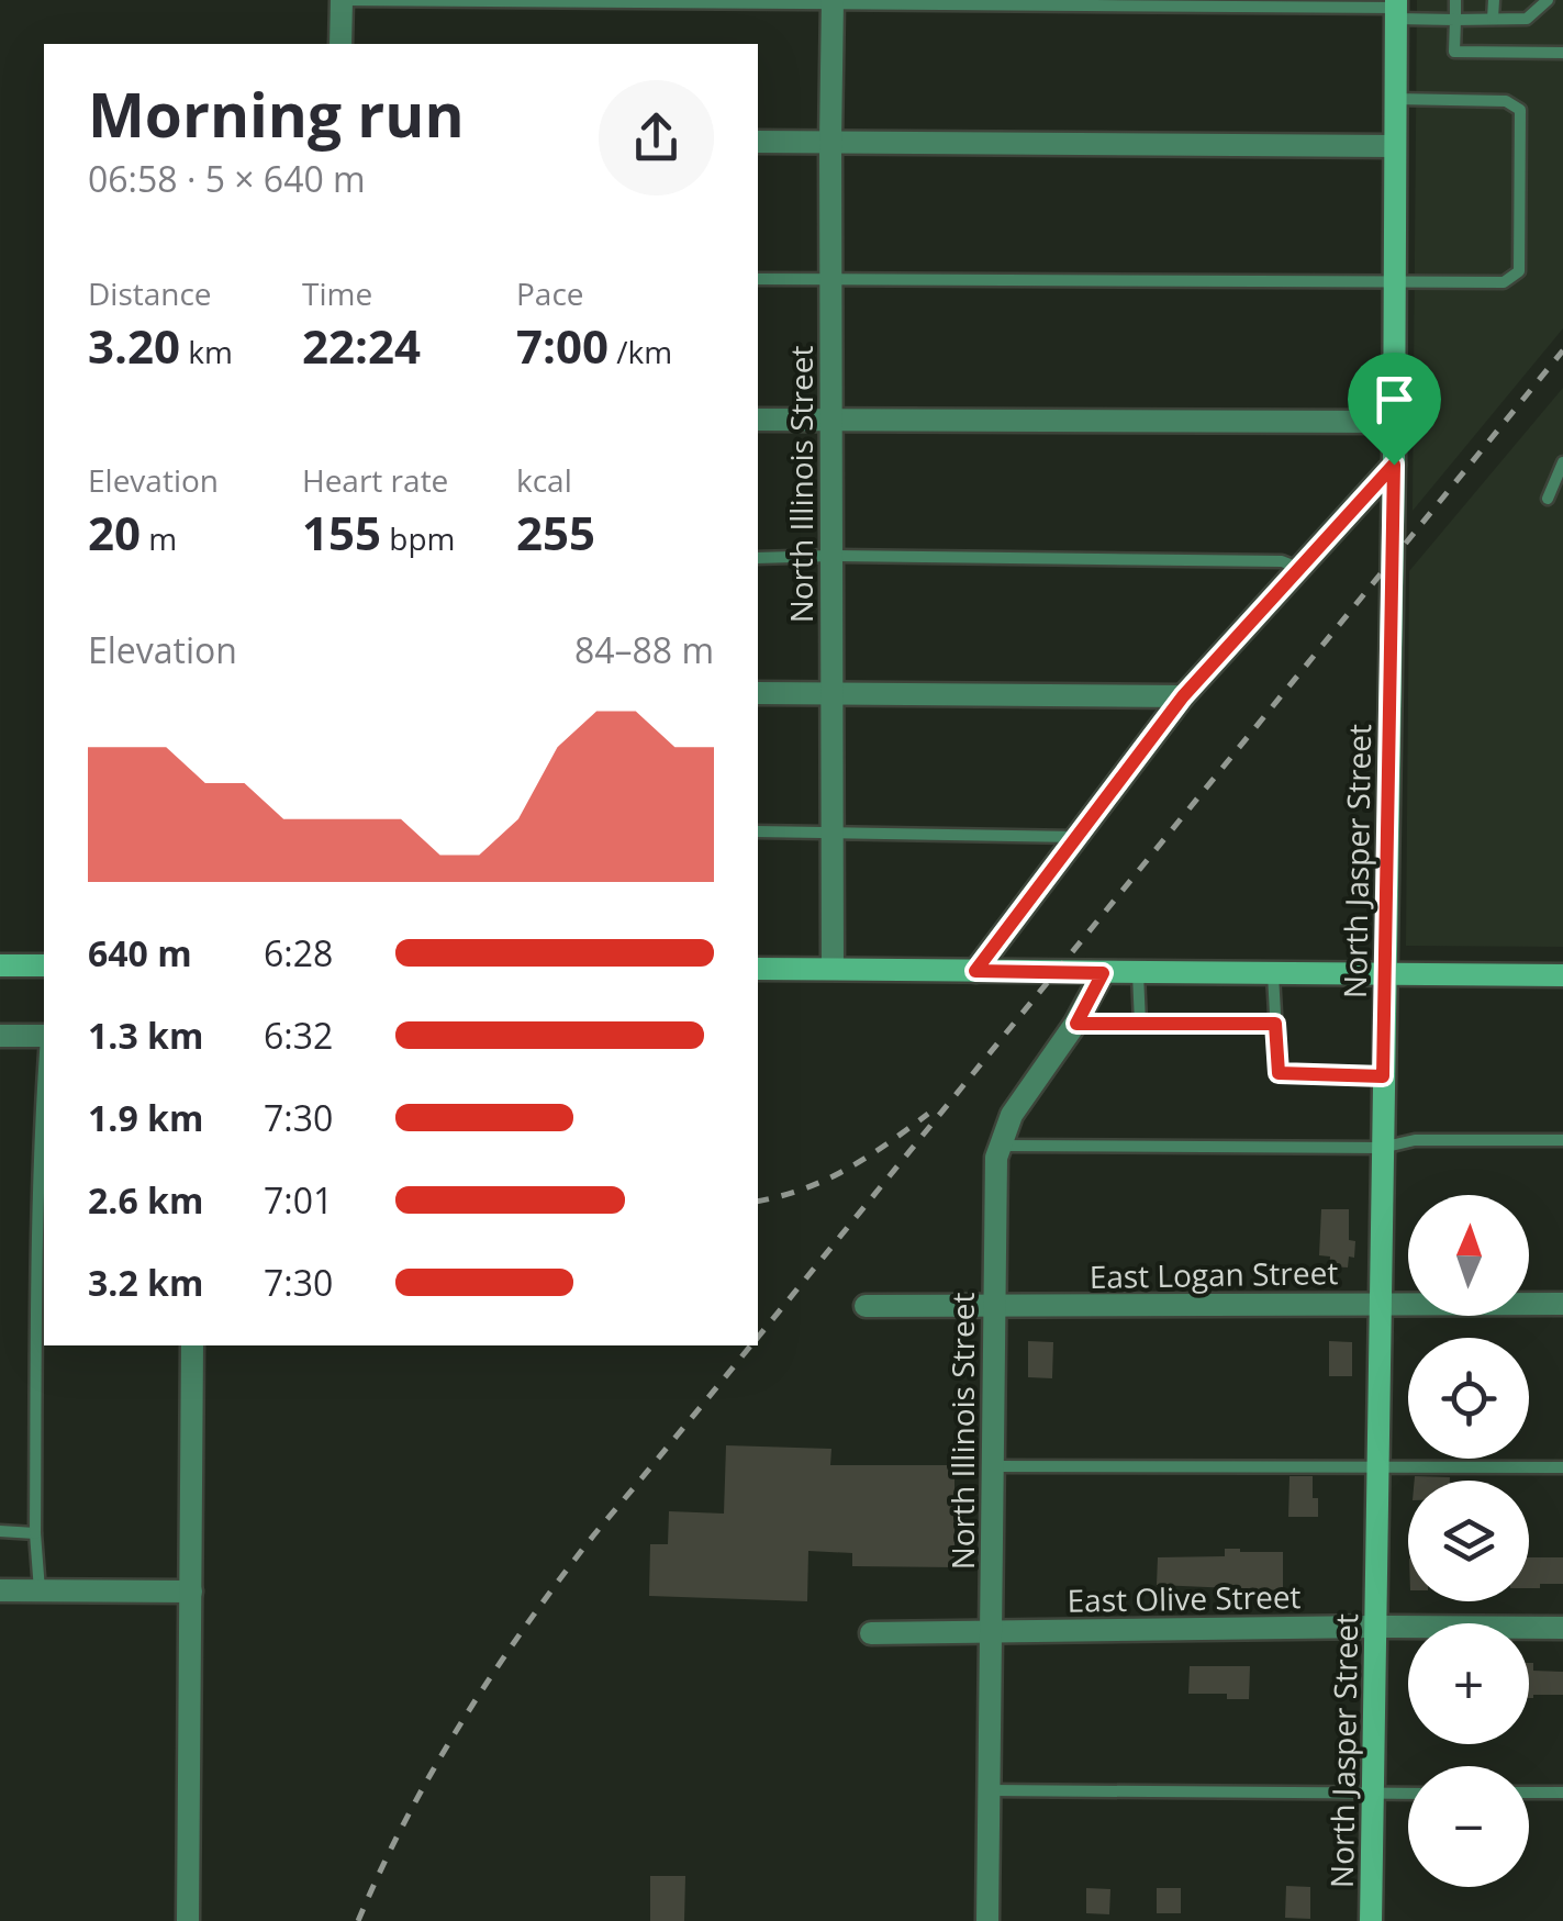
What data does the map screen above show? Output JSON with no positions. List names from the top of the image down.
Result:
{
  "streets": {
    "street": [
      "North Illinois Street",
      "North Jasper Street",
      "East Logan Street",
      "East Olive Street"
    ]
  },
  "crossings": [
    ["North Illinois Street", "East Logan Street"],
    ["North Illinois Street", "East Olive Street"],
    ["North Jasper Street", "East Logan Street"],
    ["North Jasper Street", "East Olive Street"]
  ],
  "north": "top",
  "page": {
    "heading": ["Morning run", "06:58 · 5 × 640 m"],
    "stats": [
      ["Distance", "3.20 km"],
      ["Time", "22:24"],
      ["Pace", "7:00 /km"],
      ["Elevation", "20 m"],
      ["Heart rate", "155 bpm"],
      ["kcal", "255"]
    ],
    "chart": ["Elevation", "84–88 m"],
    "list": [
      {
        "name": "640 m",
        "note": "6:28"
      },
      {
        "name": "1.3 km",
        "note": "6:32"
      },
      {
        "name": "1.9 km",
        "note": "7:30"
      },
      {
        "name": "2.6 km",
        "note": "7:01"
      },
      {
        "name": "3.2 km",
        "note": "7:30"
      }
    ],
    "map_buttons": ["+", "−"]
  }
}
